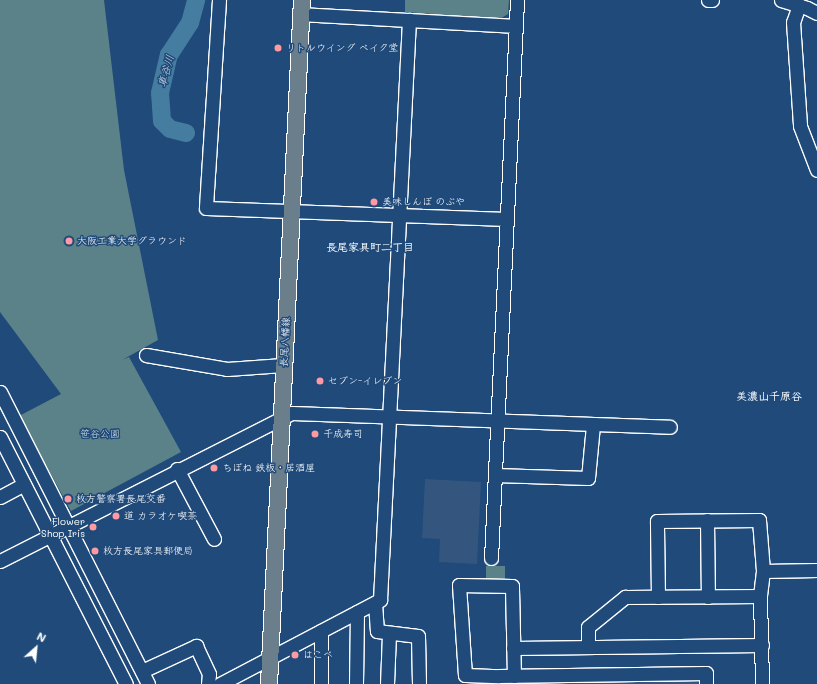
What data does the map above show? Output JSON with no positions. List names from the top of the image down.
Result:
{
  "streets": {
    "main road": ["長尾八幡線"]
  },
  "districts": ["長尾家具町二丁目", "美濃山千原谷"],
  "water": ["車谷川"],
  "parks": ["笹谷公園"],
  "places": [
    "リトルウイング ベイク堂",
    "美味しんぼ のぶや",
    "大阪工業大学グラウンド",
    "セブン-イレブン",
    "千成寿司",
    "ちぼね 鉄板・居酒屋",
    "枚方警察署長尾交番",
    "道 カラオケ喫茶",
    "Flower Shop Iris",
    "枚方長尾家具郵便局",
    "はこべ"
  ],
  "north": "top right"
}
